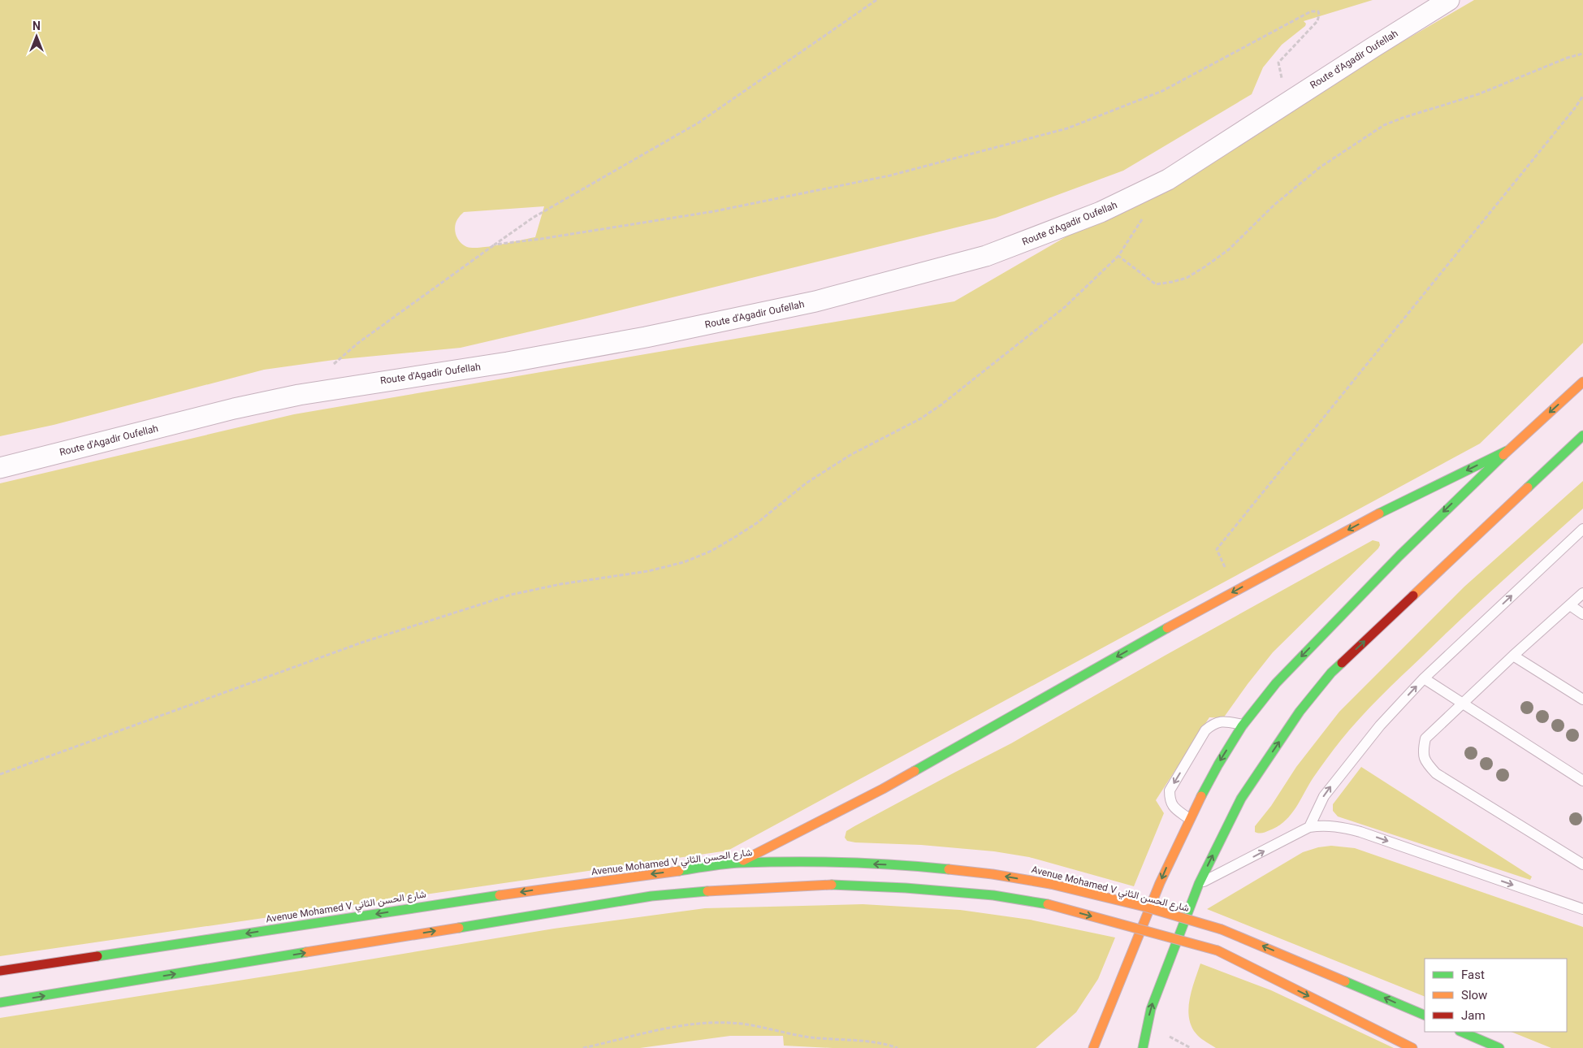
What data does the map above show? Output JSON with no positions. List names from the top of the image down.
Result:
{
  "streets": {
    "highway": ["Avenue Mohamed V شارع الحسن الثاني"],
    "street": ["Route d'Agadir Oufellah"]
  },
  "legend": ["Fast", "Slow", "Jam"],
  "north": "top"
}
